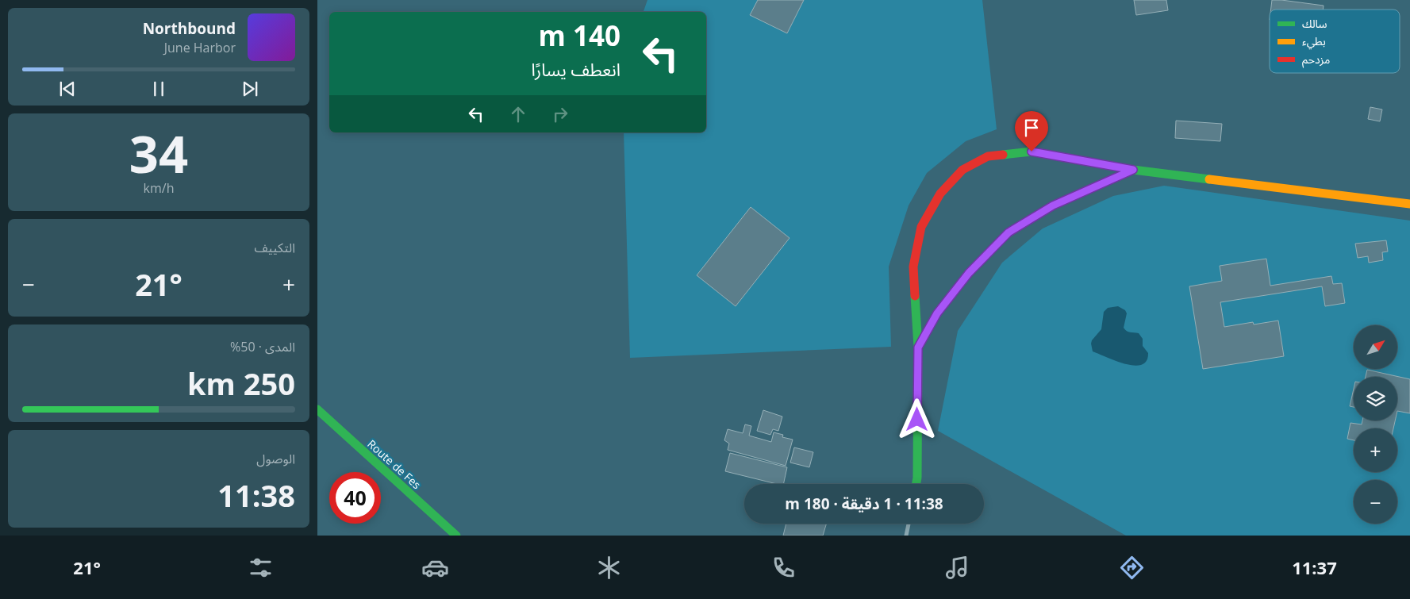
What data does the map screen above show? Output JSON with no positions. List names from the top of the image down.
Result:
{
  "streets": {
    "street": ["Route de Fes"]
  },
  "legend": ["سالك", "بطيء", "مزدحم"],
  "north": "top right",
  "page": {
    "turn": ["140 m", "انعطف يسارًا"],
    "song": ["Northbound", "June Harbor"],
    "tile": [
      ["34", "km/h"],
      "التكييف",
      ["المدى · 50%", "250 km"],
      ["الوصول", "11:38"]
    ],
    "heat": ["−", "21°", "+"],
    "map_buttons": ["+", "−"],
    "limit": "40",
    "trip": "11:38 · 1 دقيقة · 180 m",
    "tabs": ["11:37", "21°"]
  }
}
